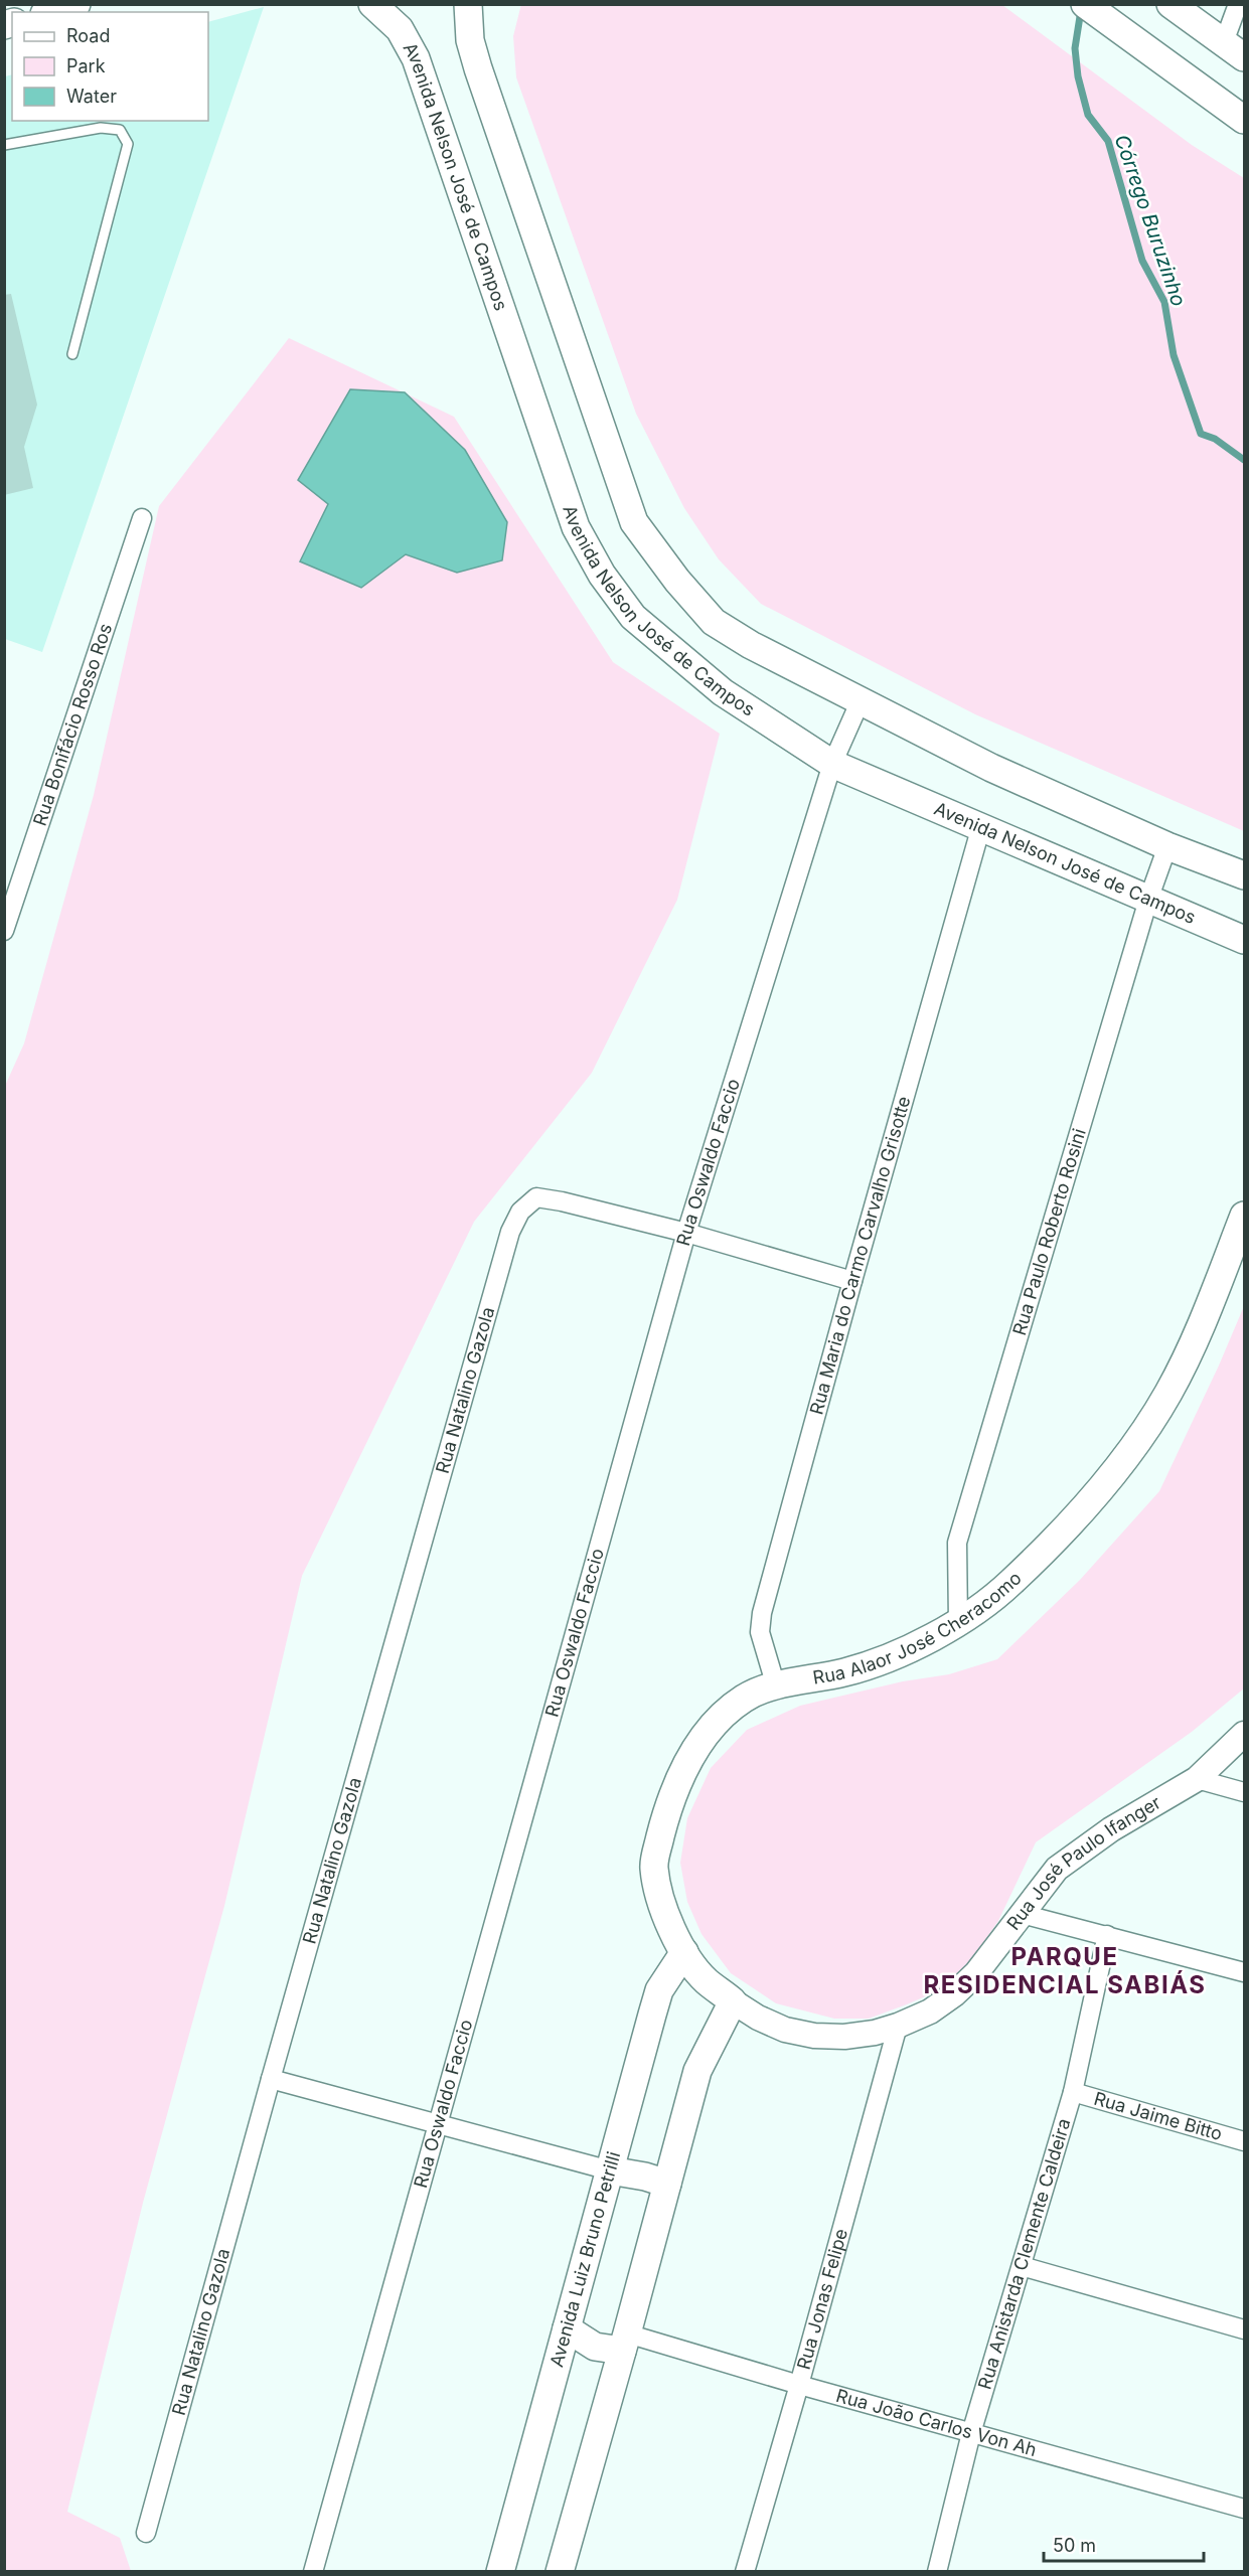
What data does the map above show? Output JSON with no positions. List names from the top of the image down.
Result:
{
  "streets": {
    "main road": ["Avenida Nelson José de Campos", "Rua Alaor José Cheracomo", "Avenida Luiz Bruno Petrilli"],
    "street": [
      "Rua Bonifácio Rosso Ros",
      "Rua Oswaldo Faccio",
      "Rua Paulo Roberto Rosini",
      "Rua Maria do Carmo Carvalho Grisotte",
      "Rua Natalino Gazola",
      "Rua José Paulo Ifanger",
      "Rua Jaime Bitto",
      "Rua Anistarda Clemente Caldeira",
      "Rua Jonas Felipe",
      "Rua João Carlos Von Ah"
    ]
  },
  "crossings": [
    ["Avenida Nelson José de Campos", "Rua Oswaldo Faccio"],
    ["Avenida Nelson José de Campos", "Rua Paulo Roberto Rosini"],
    ["Avenida Nelson José de Campos", "Rua Maria do Carmo Carvalho Grisotte"],
    ["Rua Oswaldo Faccio", "Rua Natalino Gazola"],
    ["Rua Paulo Roberto Rosini", "Rua Alaor José Cheracomo"],
    ["Rua Maria do Carmo Carvalho Grisotte", "Rua Alaor José Cheracomo"],
    ["Rua Alaor José Cheracomo", "Rua José Paulo Ifanger"],
    ["Rua Alaor José Cheracomo", "Avenida Luiz Bruno Petrilli"],
    ["Rua José Paulo Ifanger", "Rua Jonas Felipe"],
    ["Rua Jaime Bitto", "Rua Anistarda Clemente Caldeira"],
    ["Rua Anistarda Clemente Caldeira", "Rua João Carlos Von Ah"],
    ["Rua Jonas Felipe", "Rua João Carlos Von Ah"]
  ],
  "districts": ["PARQUE RESIDENCIAL SABIÁS"],
  "water": ["Córrego Buruzinho"],
  "legend": ["Road", "Park", "Water"],
  "scale_bar": "50 m"
}
